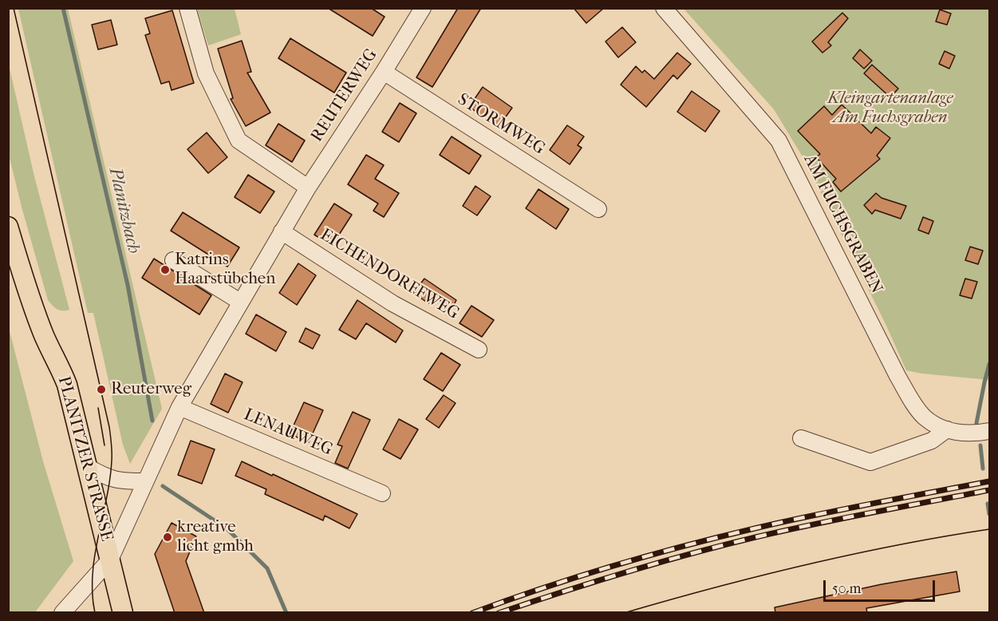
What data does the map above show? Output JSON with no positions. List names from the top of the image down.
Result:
{
  "streets": {
    "main road": ["PLANITZER STRASSE"],
    "street": [
      "REUTERWEG",
      "STORMWEG",
      "AM FUCHSGRABEN",
      "EICHENDORFFWEG",
      "LENAUWEG"
    ]
  },
  "crossings": [
    ["REUTERWEG", "STORMWEG"],
    ["REUTERWEG", "EICHENDORFFWEG"],
    ["REUTERWEG", "LENAUWEG"],
    ["REUTERWEG", "PLANITZER STRASSE"]
  ],
  "water": ["Planitzbach"],
  "parks": ["Kleingartenanlage Am Fuchsgraben"],
  "places": ["Katrins Haarstübchen", "Reuterweg", "kreative licht gmbh"],
  "scale_bar": "50 m"
}
